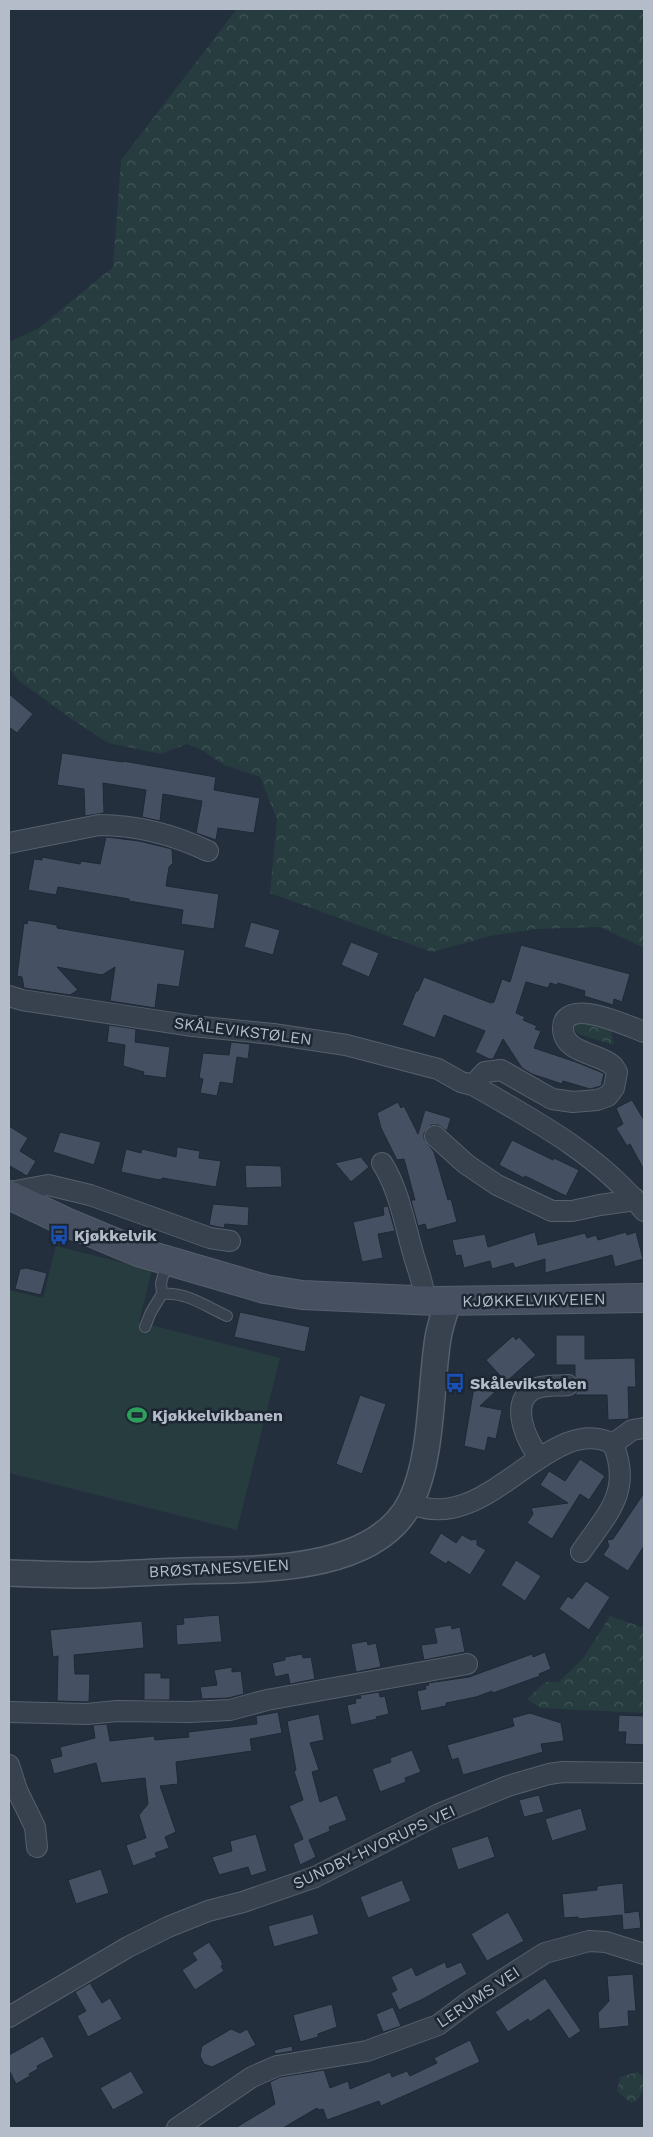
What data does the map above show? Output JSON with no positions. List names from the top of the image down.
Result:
{
  "streets": {
    "main road": ["KJØKKELVIKVEIEN"],
    "street": [
      "SKÅLEVIKSTØLEN",
      "BRØSTANESVEIEN",
      "SUNDBY-HVORUPS VEI",
      "LERUMS VEI"
    ]
  },
  "crossings": [
    ["KJØKKELVIKVEIEN", "BRØSTANESVEIEN"]
  ],
  "places": {
    "bus stop": ["Kjøkkelvik", "Skålevikstølen"],
    "sports": ["Kjøkkelvikbanen"]
  }
}
